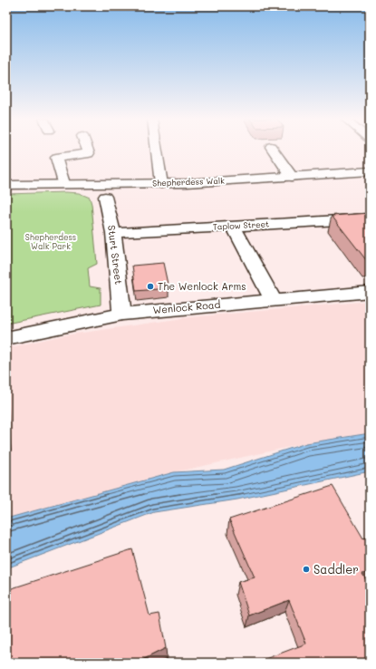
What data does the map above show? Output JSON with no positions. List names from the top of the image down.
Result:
{
  "streets": {
    "street": [
      "Shepherdess Walk",
      "Taplow Street",
      "Sturt Street",
      "Wenlock Road"
    ]
  },
  "crossings": [
    ["Taplow Street", "Sturt Street"],
    ["Sturt Street", "Wenlock Road"]
  ],
  "parks": ["Shepherdess Walk Park"],
  "places": ["The Wenlock Arms", "Saddler"]
}
